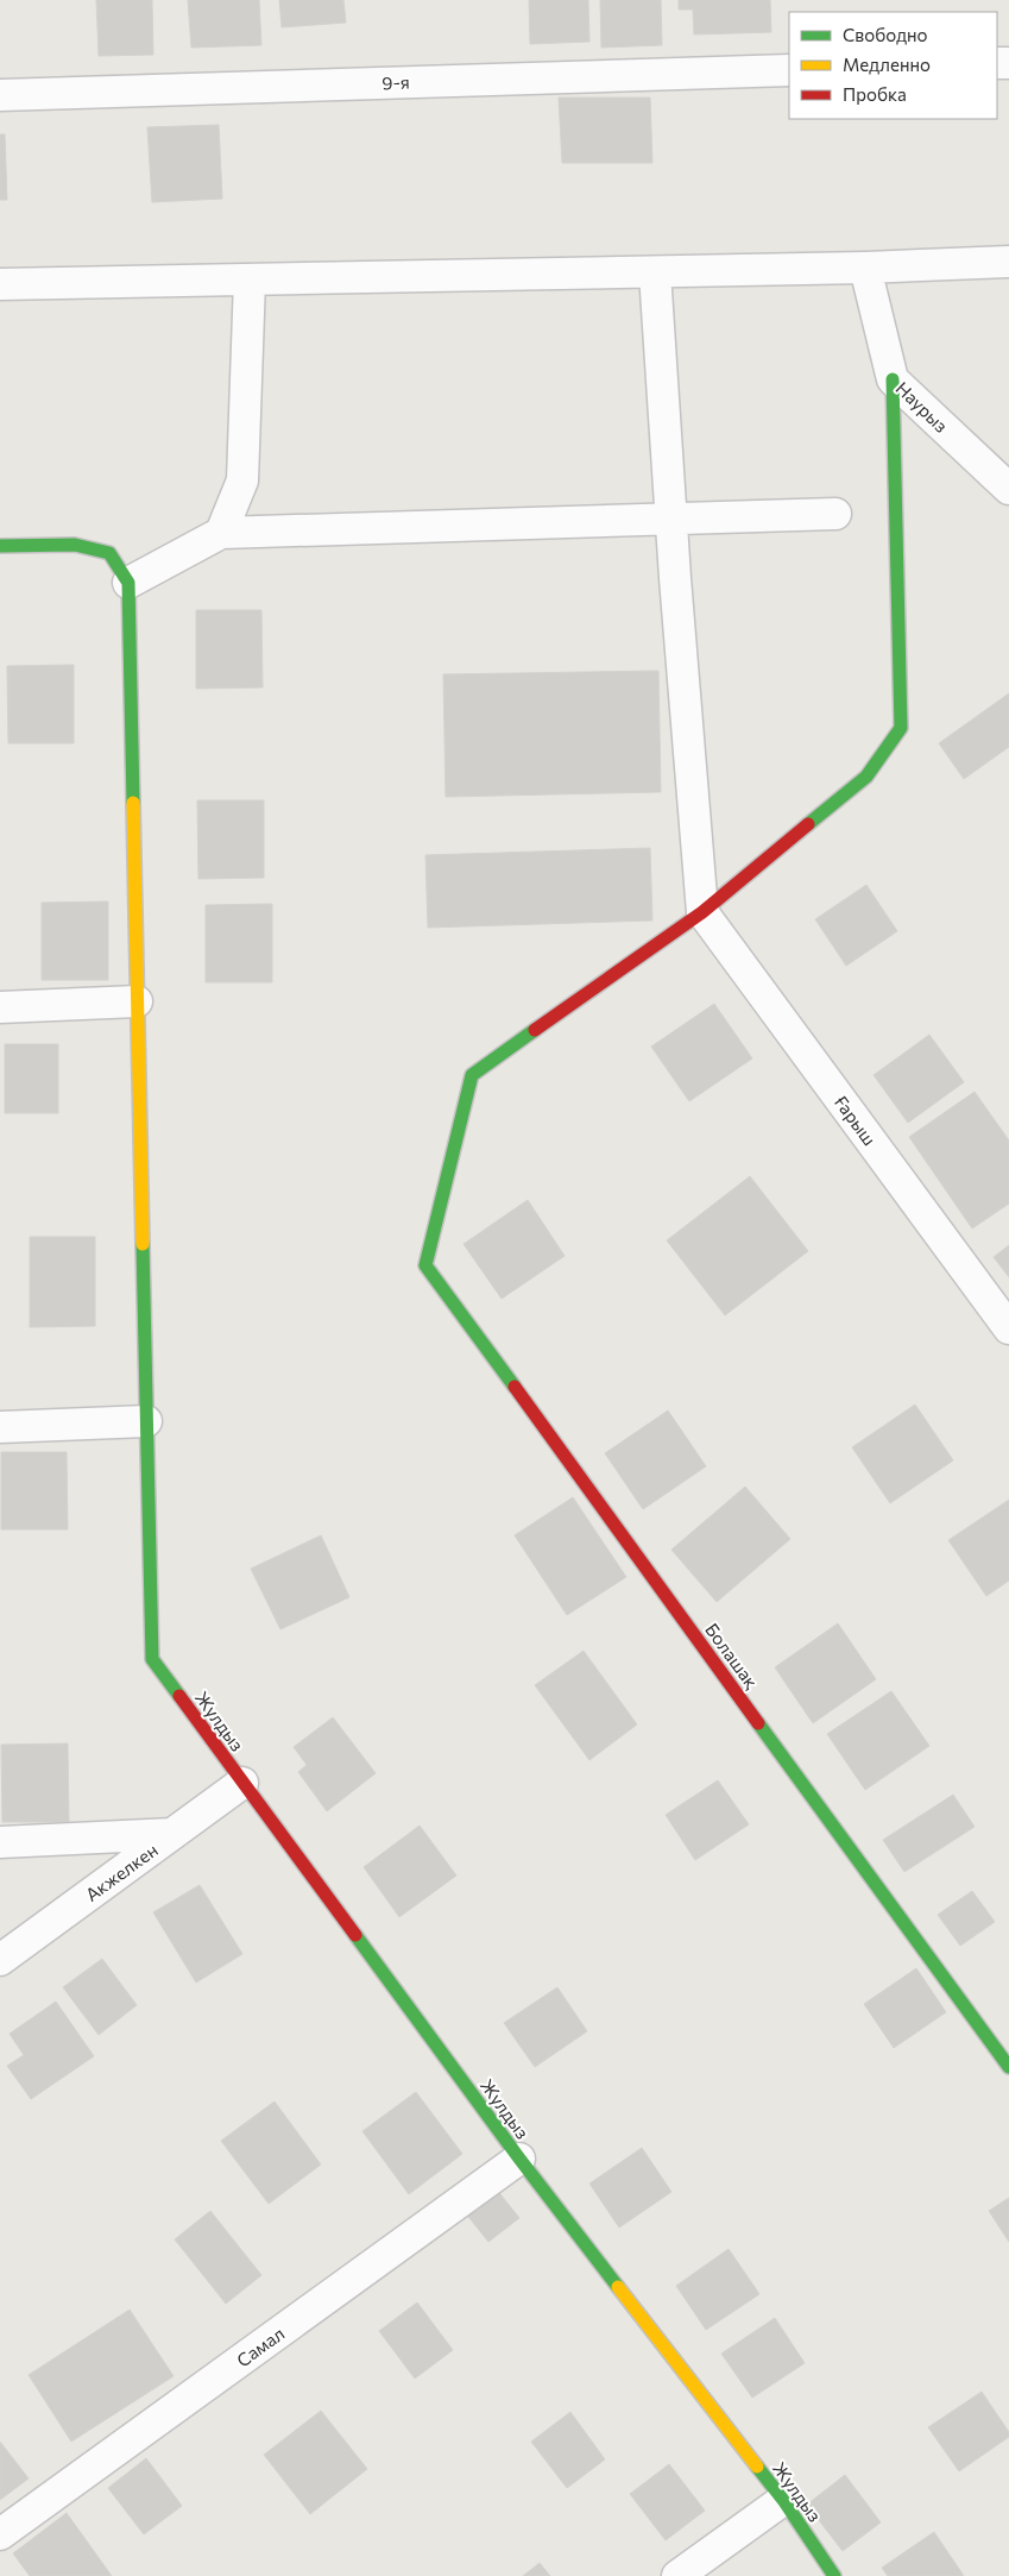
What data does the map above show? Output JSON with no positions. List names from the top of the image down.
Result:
{
  "streets": {
    "street": [
      "9-я",
      "Наурыз",
      "Ғарыш",
      "Болашақ",
      "Жулдыз",
      "Акжелкен",
      "Самал"
    ]
  },
  "crossings": [
    ["Ғарыш", "Болашақ"],
    ["Жулдыз", "Акжелкен"],
    ["Жулдыз", "Самал"]
  ],
  "legend": ["Свободно", "Медленно", "Пробка"]
}
